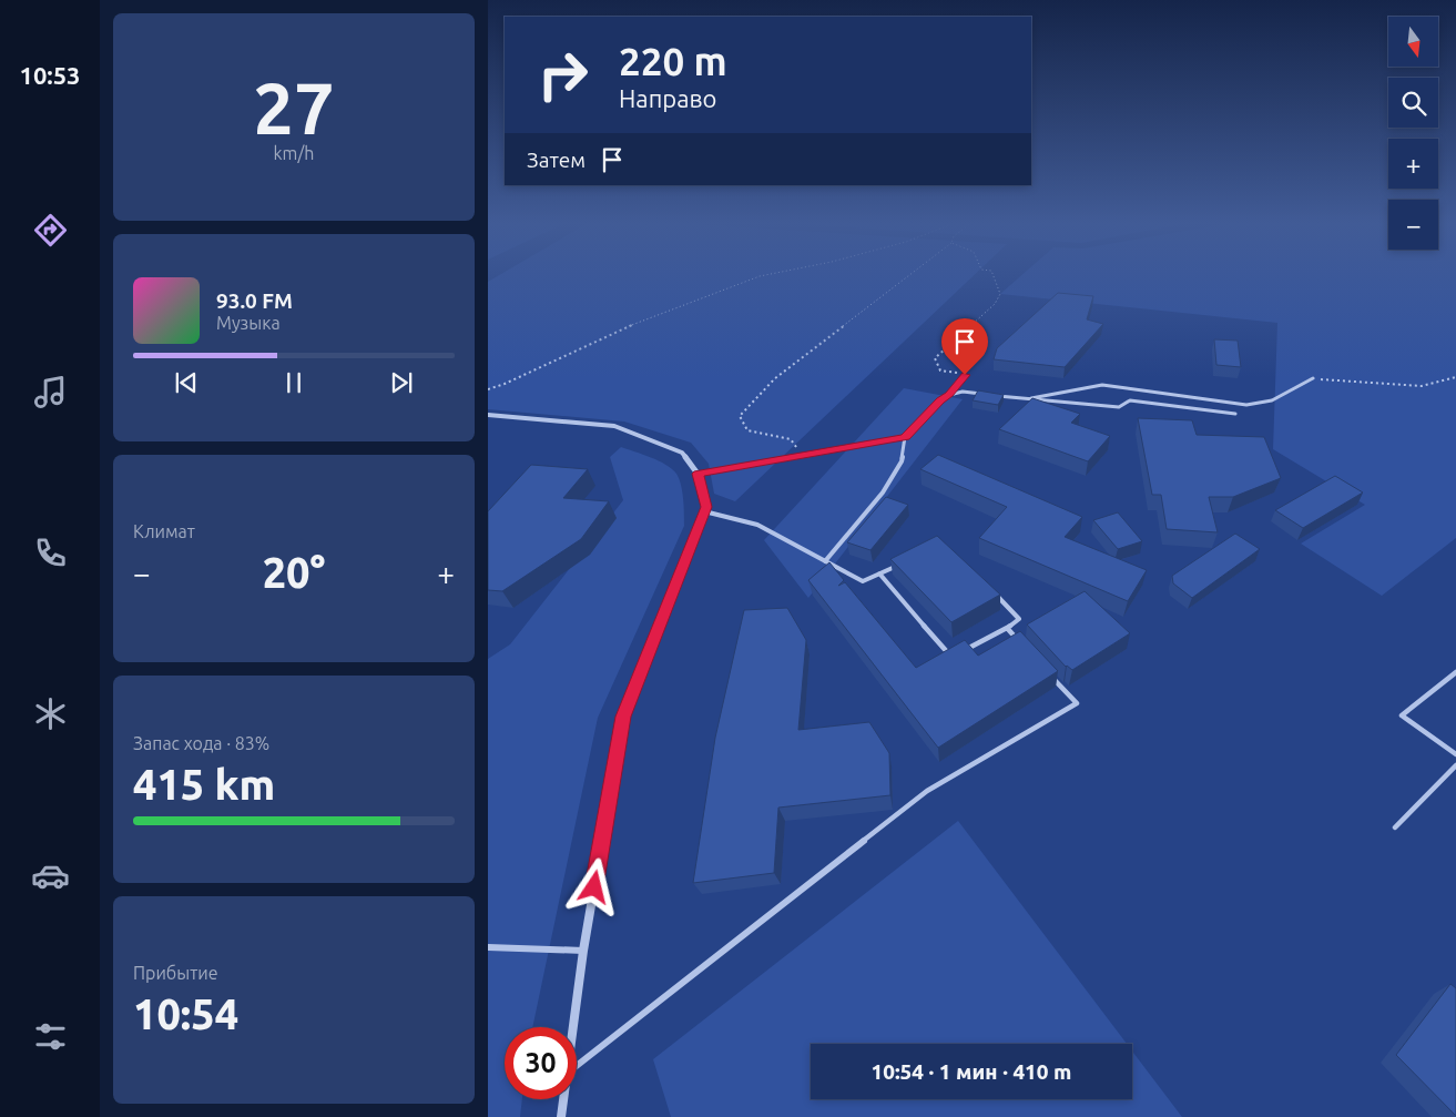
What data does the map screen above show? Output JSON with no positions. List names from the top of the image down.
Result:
{
  "north": "bottom",
  "page": {
    "tabs": "10:53",
    "tile": [
      ["27", "km/h"],
      "Климат",
      ["Запас хода · 83%", "415 km"],
      ["Прибытие", "10:54"]
    ],
    "map_buttons": ["+", "−"],
    "turn": ["220 m", "Направо"],
    "then": "Затем",
    "song": ["93.0 FM", "Музыка"],
    "heat": ["−", "20°", "+"],
    "limit": "30",
    "trip": "10:54 · 1 мин · 410 m"
  }
}
